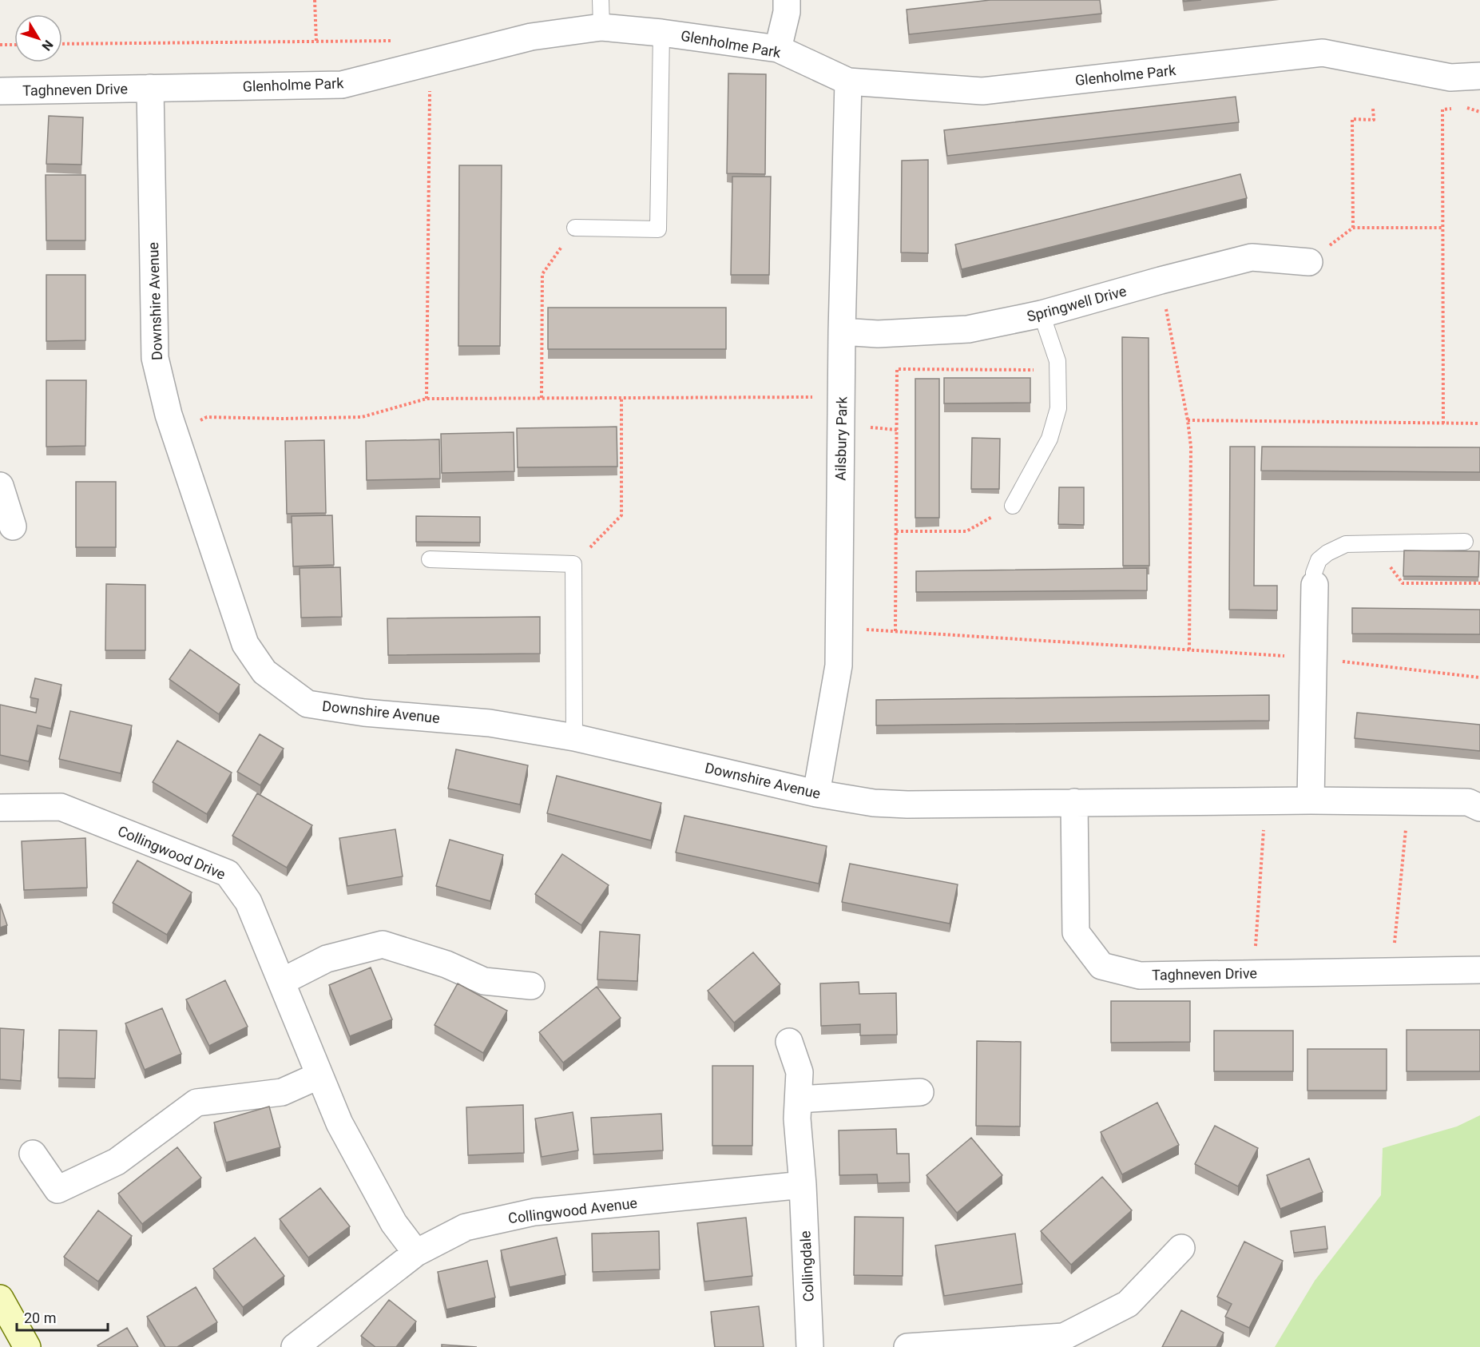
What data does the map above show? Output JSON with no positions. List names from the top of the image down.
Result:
{
  "streets": {
    "street": [
      "Glenholme Park",
      "Taghneven Drive",
      "Downshire Avenue",
      "Springwell Drive",
      "Ailsbury Park",
      "Collingwood Drive",
      "Collingwood Avenue",
      "Collingdale"
    ]
  },
  "crossings": [
    ["Glenholme Park", "Taghneven Drive"],
    ["Glenholme Park", "Downshire Avenue"],
    ["Glenholme Park", "Ailsbury Park"],
    ["Taghneven Drive", "Downshire Avenue"],
    ["Downshire Avenue", "Ailsbury Park"],
    ["Springwell Drive", "Ailsbury Park"],
    ["Collingwood Drive", "Collingwood Avenue"],
    ["Collingwood Avenue", "Collingdale"]
  ],
  "scale_bar": "20 m",
  "north": "bottom right"
}
